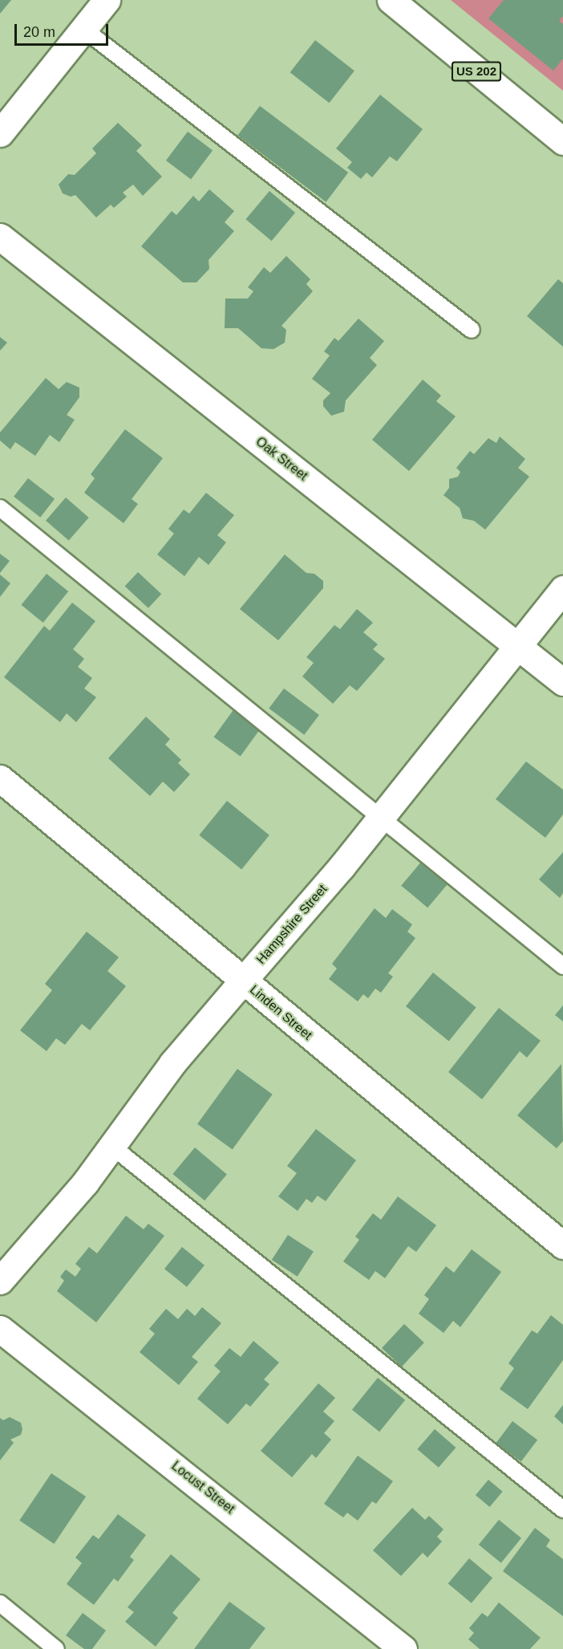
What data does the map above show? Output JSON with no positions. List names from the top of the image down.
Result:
{
  "streets": {
    "street": [
      "US 202",
      "Oak Street",
      "Hampshire Street",
      "Linden Street",
      "Locust Street"
    ]
  },
  "crossings": [
    ["Oak Street", "Hampshire Street"],
    ["Hampshire Street", "Linden Street"]
  ],
  "scale_bar": "20 m"
}
